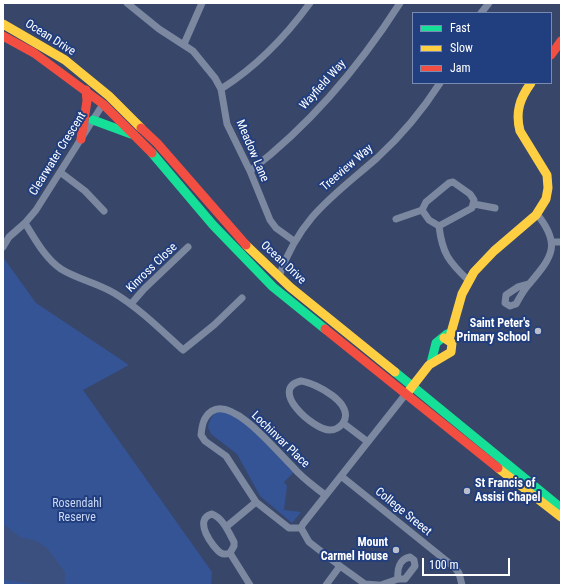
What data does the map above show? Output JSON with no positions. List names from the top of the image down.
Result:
{
  "streets": {
    "main road": ["Ocean Drive", "Clearwater Crescent"],
    "street": [
      "Wayfield Way",
      "Meadow Lane",
      "Treeview Way",
      "Kinross Close",
      "Lochinvar Place",
      "College Sreeet"
    ]
  },
  "crossings": [
    ["Ocean Drive", "Clearwater Crescent"],
    ["Ocean Drive", "Treeview Way"],
    ["Wayfield Way", "Meadow Lane"],
    ["Meadow Lane", "Treeview Way"]
  ],
  "parks": ["Rosendahl Reserve"],
  "places": ["Saint Peter's Primary School", "St Francis of Assisi Chapel", "Mount Carmel House"],
  "legend": ["Fast", "Slow", "Jam"],
  "scale_bar": "100 m"
}
